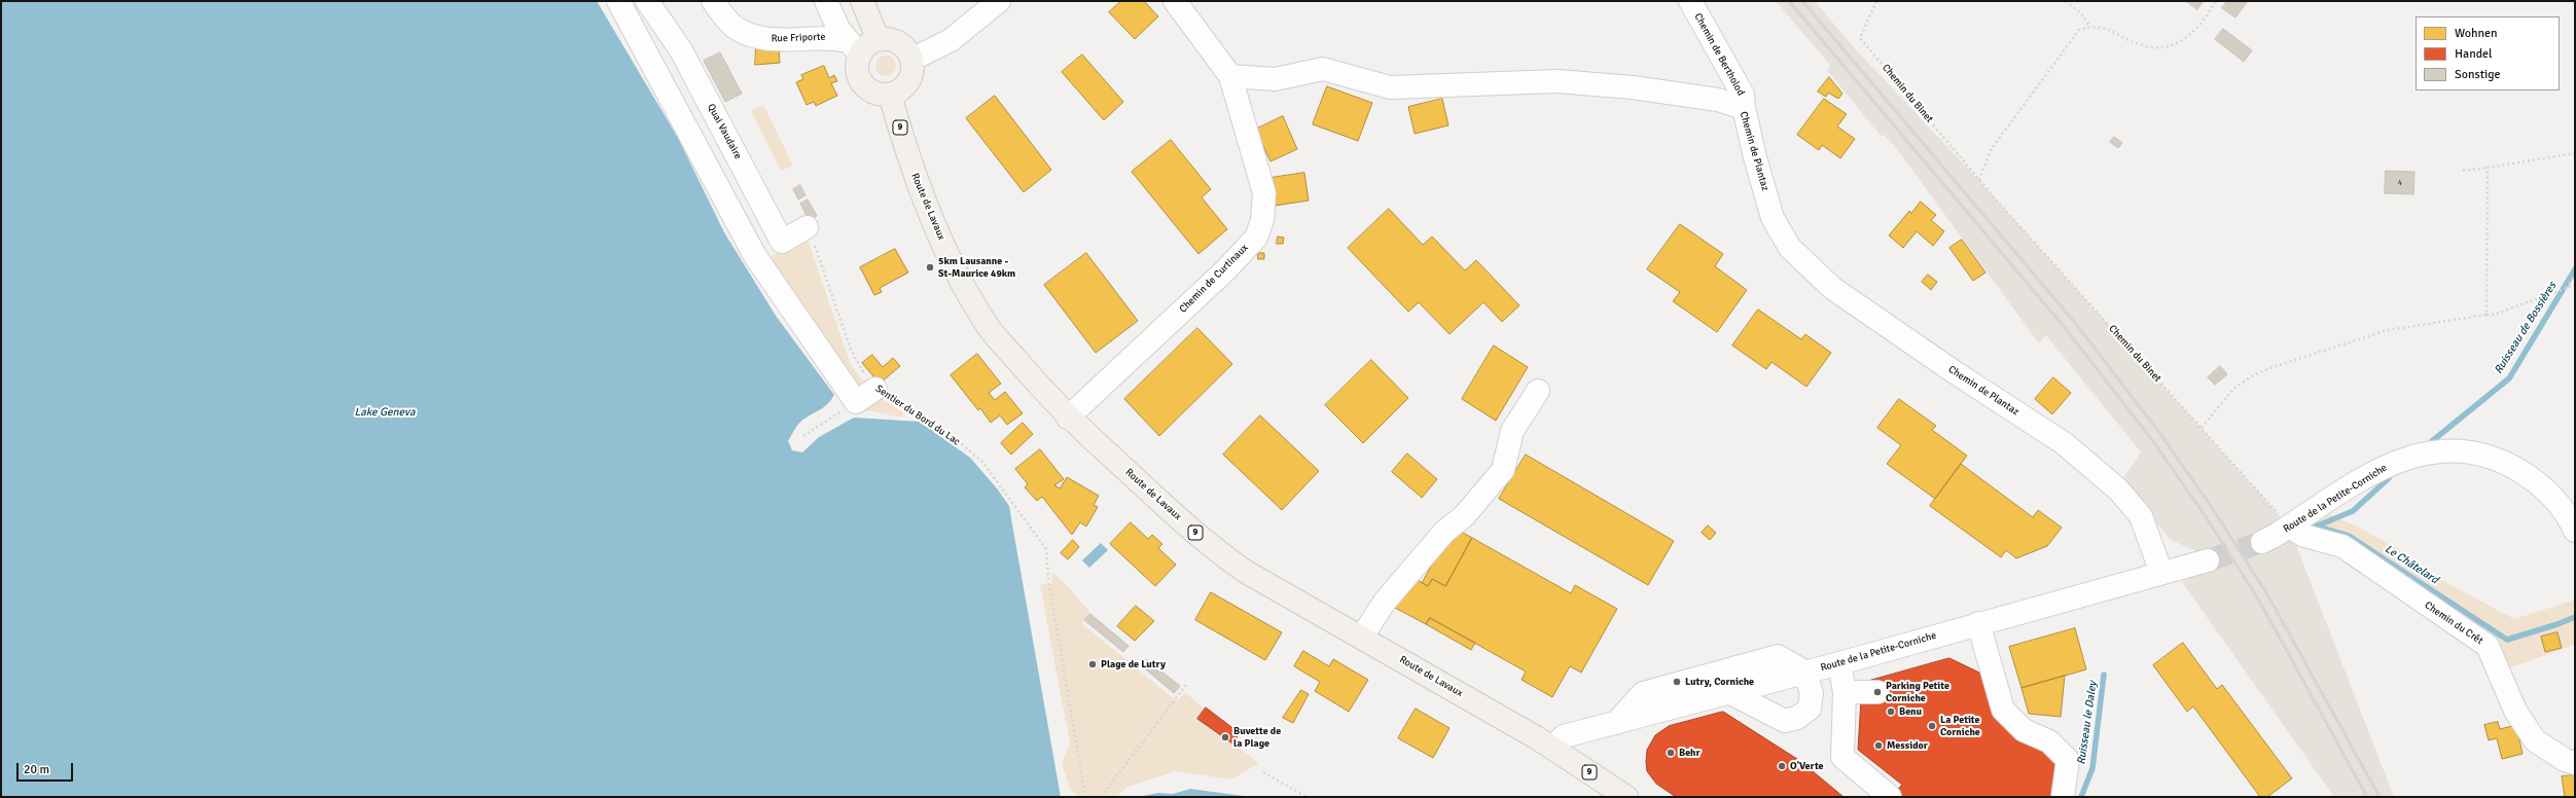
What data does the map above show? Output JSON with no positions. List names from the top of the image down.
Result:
{
  "streets": {
    "main road": ["9", "Route de Lavaux"],
    "street": [
      "Rue Friporte",
      "Chemin de Bertholod",
      "Quai Vaudaire",
      "Chemin de Plantaz",
      "Chemin de Curtinaux",
      "Route de la Petite-Corniche",
      "Chemin du Crêt"
    ],
    "path": ["Chemin du Binet", "Sentier du Bord du Lac"]
  },
  "crossings": [
    ["Rue Friporte", "Route de Lavaux"],
    ["Chemin de Bertholod", "Chemin de Plantaz"],
    ["Chemin du Binet", "Route de la Petite-Corniche"],
    ["Chemin du Binet", "Chemin du Crêt"],
    ["Quai Vaudaire", "Sentier du Bord du Lac"],
    ["Chemin de Plantaz", "Chemin de Curtinaux"],
    ["Chemin de Plantaz", "Route de la Petite-Corniche"],
    ["Route de Lavaux", "Chemin de Curtinaux"],
    ["Route de Lavaux", "Route de la Petite-Corniche"],
    ["Route de la Petite-Corniche", "Chemin du Crêt"]
  ],
  "water": [
    "Ruisseau de Bossières",
    "Lake Geneva",
    "Le Châtelard",
    "Ruisseau le Daley"
  ],
  "places": [
    "5km Lausanne - St-Maurice 49km",
    "Plage de Lutry",
    "Lutry, Corniche",
    "Parking Petite Corniche",
    "Benu",
    "La Petite Corniche",
    "Buvette de la Plage",
    "Messidor",
    "Behr",
    "O'Verte"
  ],
  "house_numbers": ["4"],
  "legend": ["Wohnen", "Handel", "Sonstige"],
  "scale_bar": "20 m"
}
